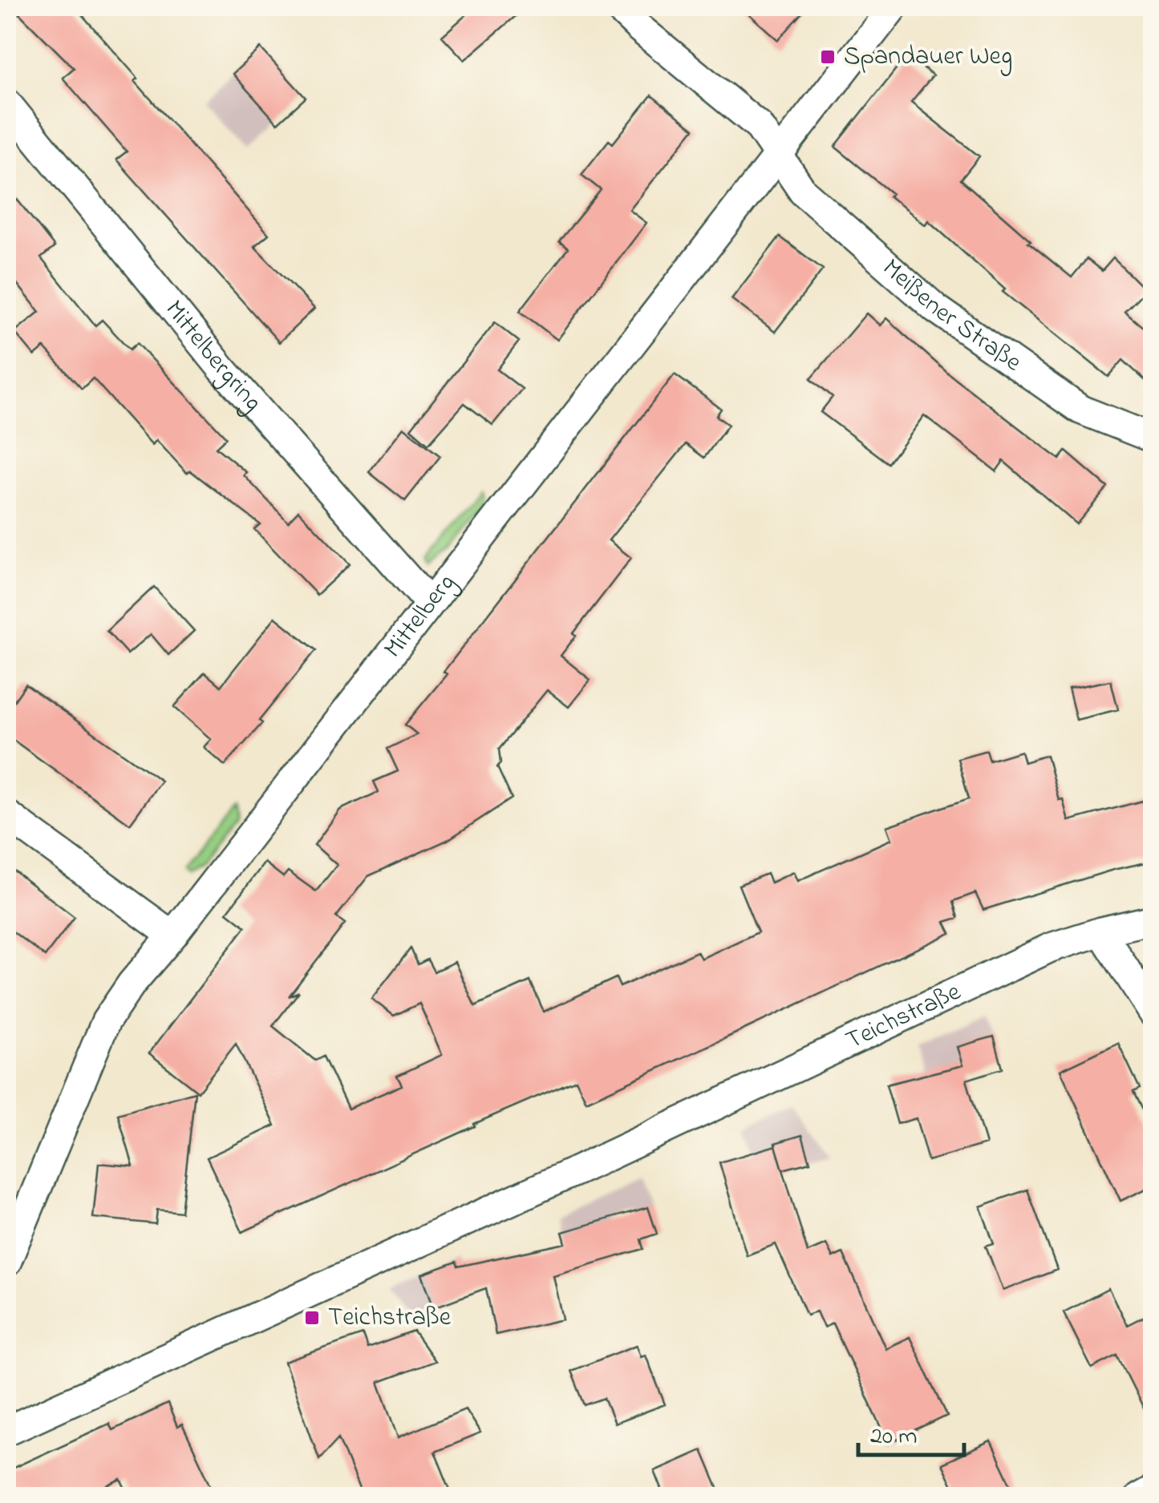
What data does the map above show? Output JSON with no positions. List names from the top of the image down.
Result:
{
  "streets": {
    "street": [
      "Meißener Straße",
      "Mittelbergring",
      "Mittelberg",
      "Teichstraße"
    ]
  },
  "crossings": [
    ["Meißener Straße", "Mittelberg"],
    ["Mittelbergring", "Mittelberg"]
  ],
  "places": {
    "transit": ["Spandauer Weg", "Teichstraße"]
  },
  "scale_bar": "20 m"
}
